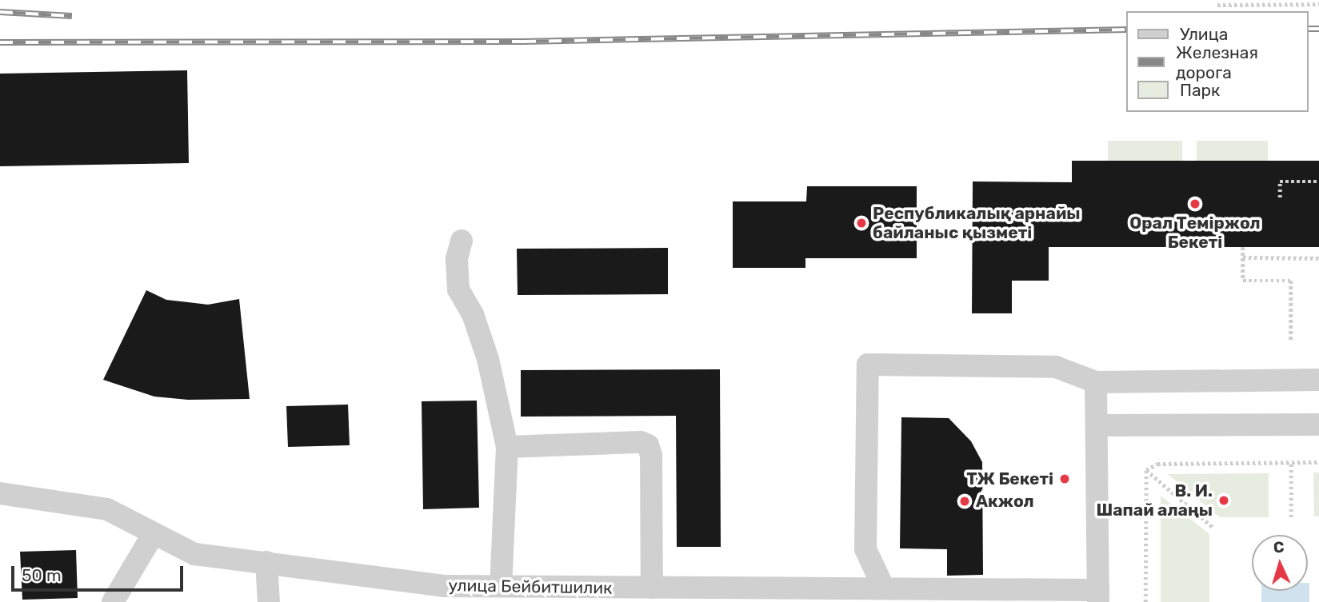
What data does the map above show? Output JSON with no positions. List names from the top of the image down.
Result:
{
  "streets": {
    "street": ["улица Бейбитшилик"]
  },
  "places": [
    "Орал Теміржол Бекеті",
    "Республикалық арнайы байланыс қызметі",
    "ТЖ Бекеті",
    "В. И. Шапай алаңы",
    "Акжол"
  ],
  "legend": ["Улица", "Железная дорога", "Парк"],
  "scale_bar": "50 m",
  "north": "top"
}
